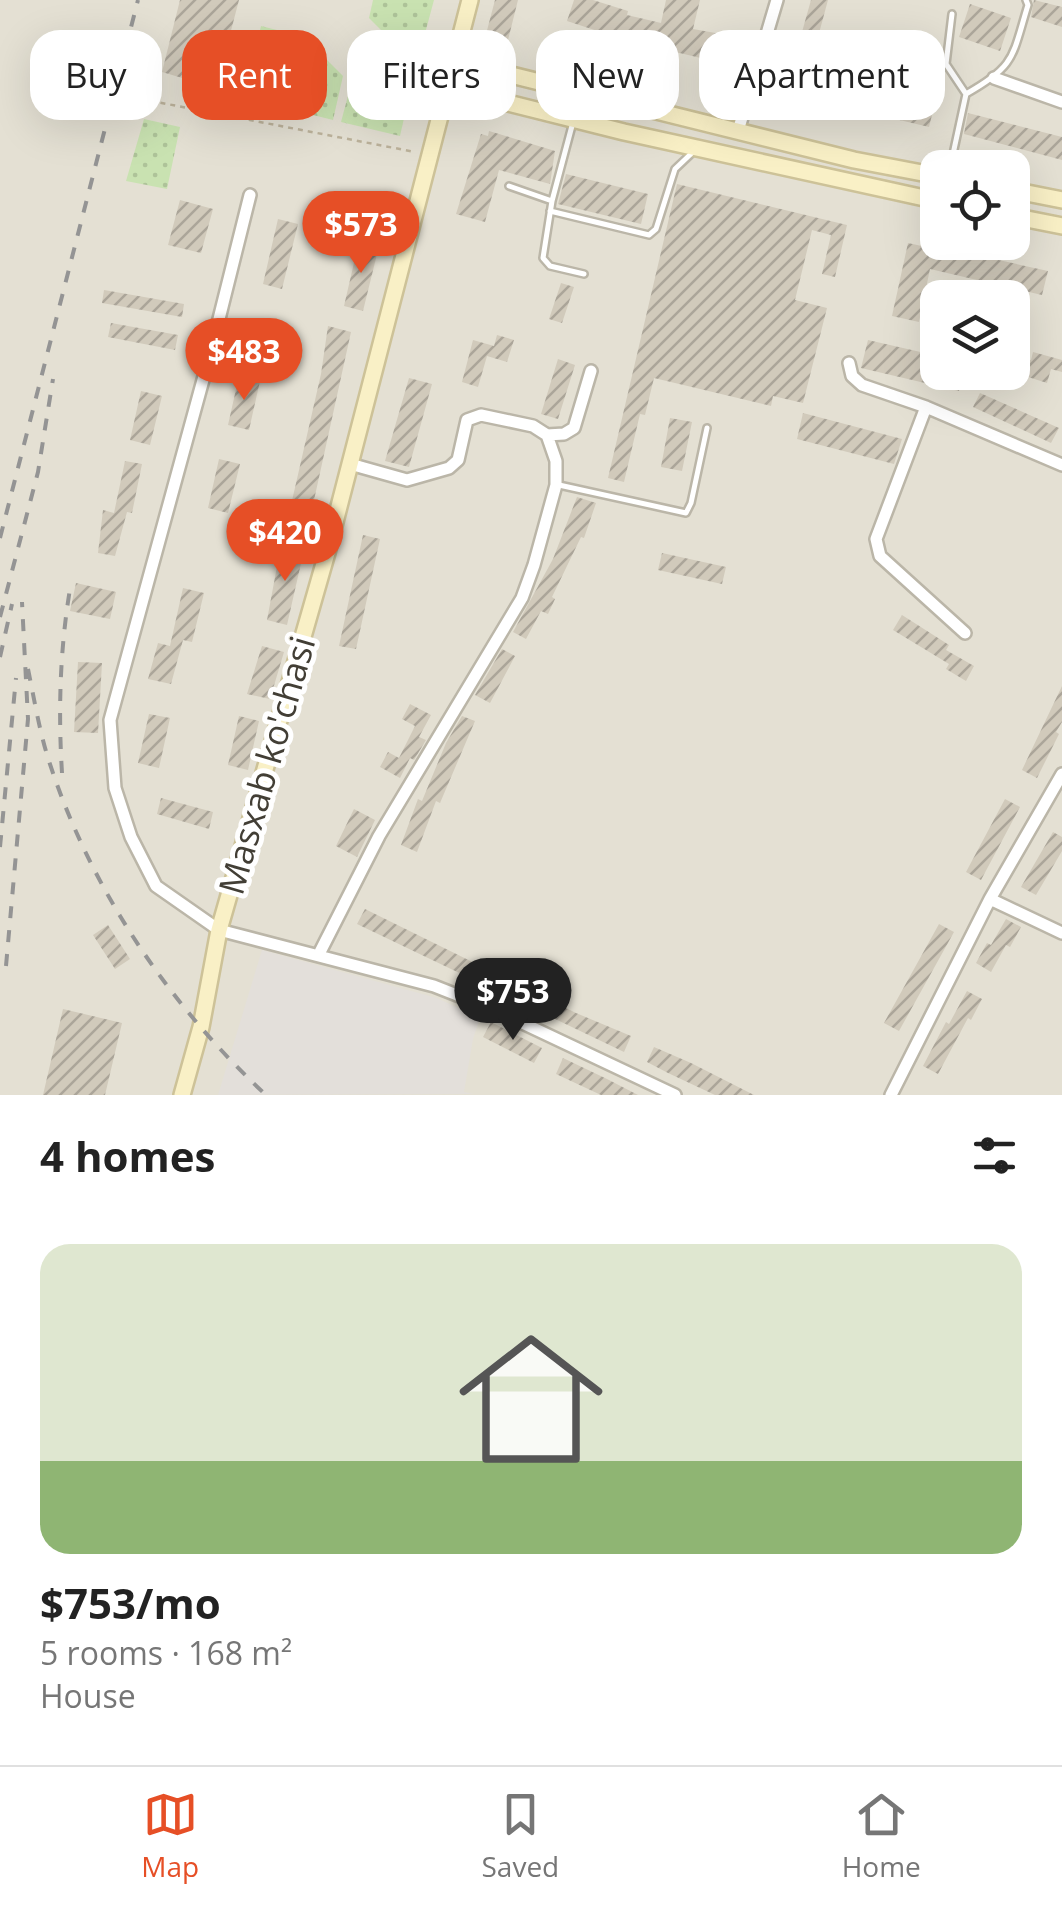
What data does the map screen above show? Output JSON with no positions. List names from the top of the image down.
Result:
{
  "streets": {
    "main road": ["Masxab ko'chasi"]
  },
  "page": {
    "chip": [
      "Buy",
      "Rent",
      "Filters",
      "New",
      "Apartment"
    ],
    "price": [
      "$573",
      "$483",
      "$420",
      "$753"
    ],
    "heading": "4 homes",
    "list": [
      {
        "name": "$753/mo",
        "note": "5 rooms · 168 m² · House"
      }
    ],
    "tabs": ["Map", "Saved", "Home"]
  }
}
